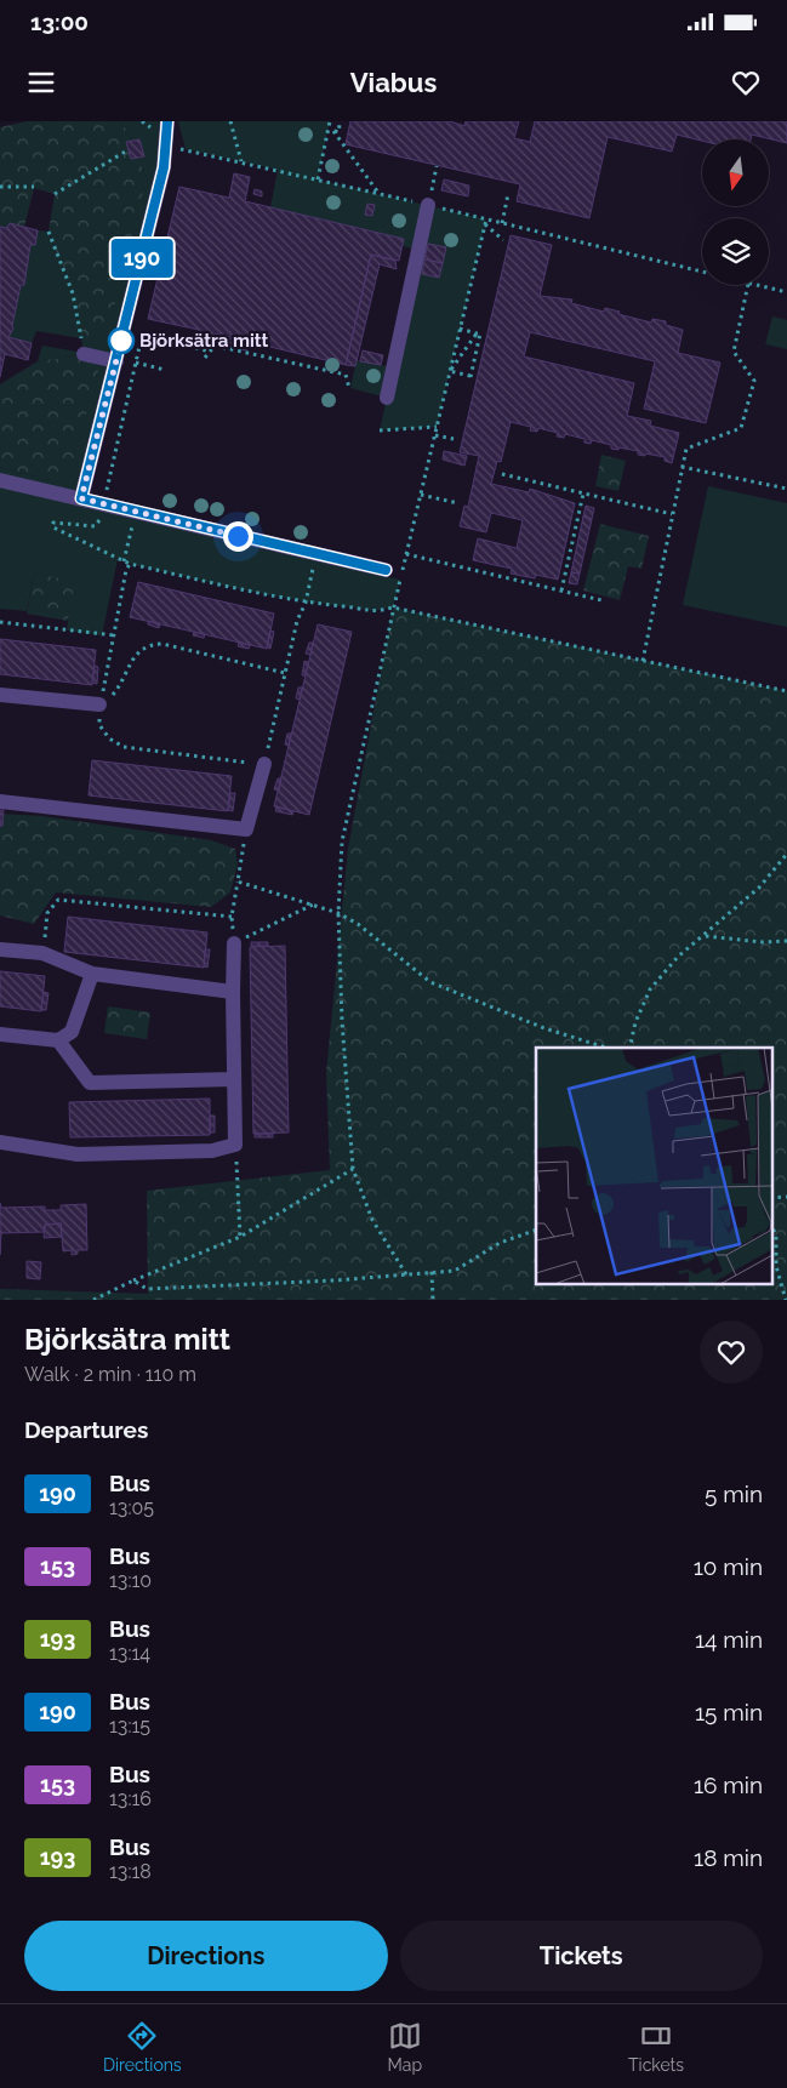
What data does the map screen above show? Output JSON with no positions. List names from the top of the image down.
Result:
{
  "places": ["Björksätra mitt"],
  "lines": ["bus line 190"],
  "north": "bottom",
  "page": {
    "status": "13:00",
    "header": "Viabus",
    "on_map": "190",
    "heading": [
      ["Björksätra mitt", "Walk · 2 min · 110 m"],
      "Departures"
    ],
    "list": [
      {
        "mark": "190",
        "name": "Bus",
        "note": "13:05",
        "value": "5 min"
      },
      {
        "mark": "153",
        "name": "Bus",
        "note": "13:10",
        "value": "10 min"
      },
      {
        "mark": "193",
        "name": "Bus",
        "note": "13:14",
        "value": "14 min"
      },
      {
        "mark": "190",
        "name": "Bus",
        "note": "13:15",
        "value": "15 min"
      },
      {
        "mark": "153",
        "name": "Bus",
        "note": "13:16",
        "value": "16 min"
      },
      {
        "mark": "193",
        "name": "Bus",
        "note": "13:18",
        "value": "18 min"
      }
    ],
    "buttons": ["Directions", "Tickets"],
    "tabs": ["Directions", "Map", "Tickets"]
  }
}
